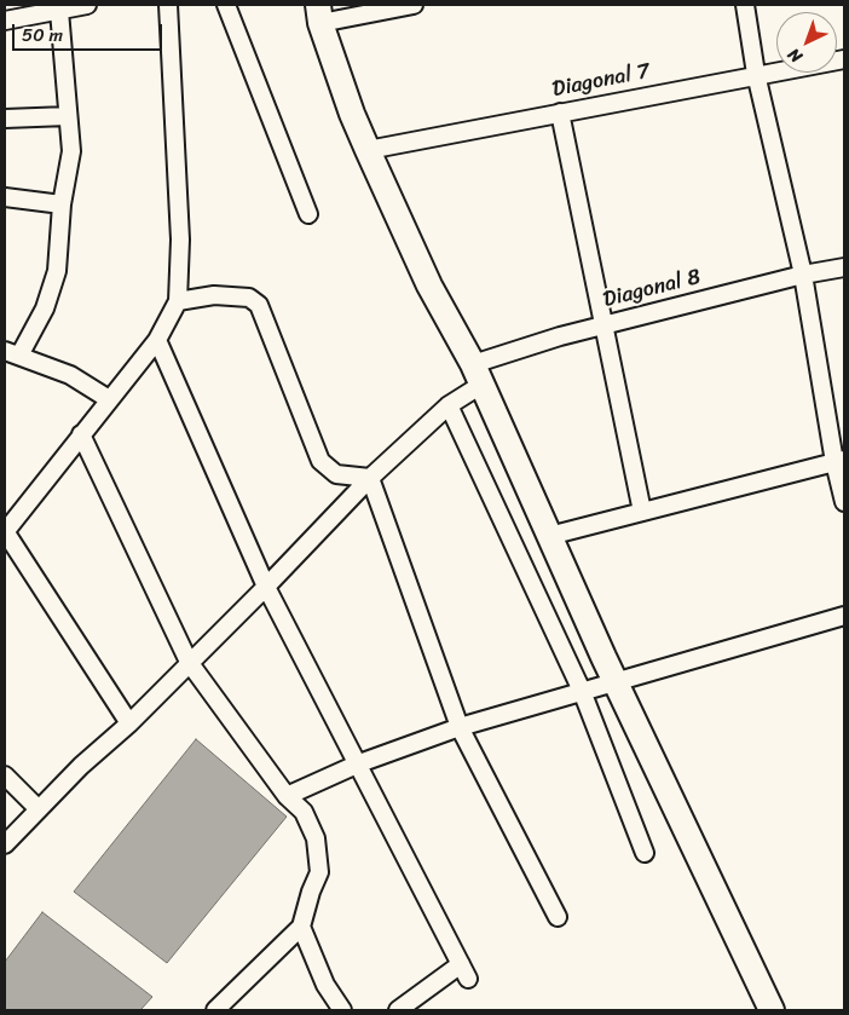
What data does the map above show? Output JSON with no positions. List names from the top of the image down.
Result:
{
  "streets": {
    "street": ["Diagonal 7", "Diagonal 8"]
  },
  "scale_bar": "50 m",
  "north": "bottom left"
}
